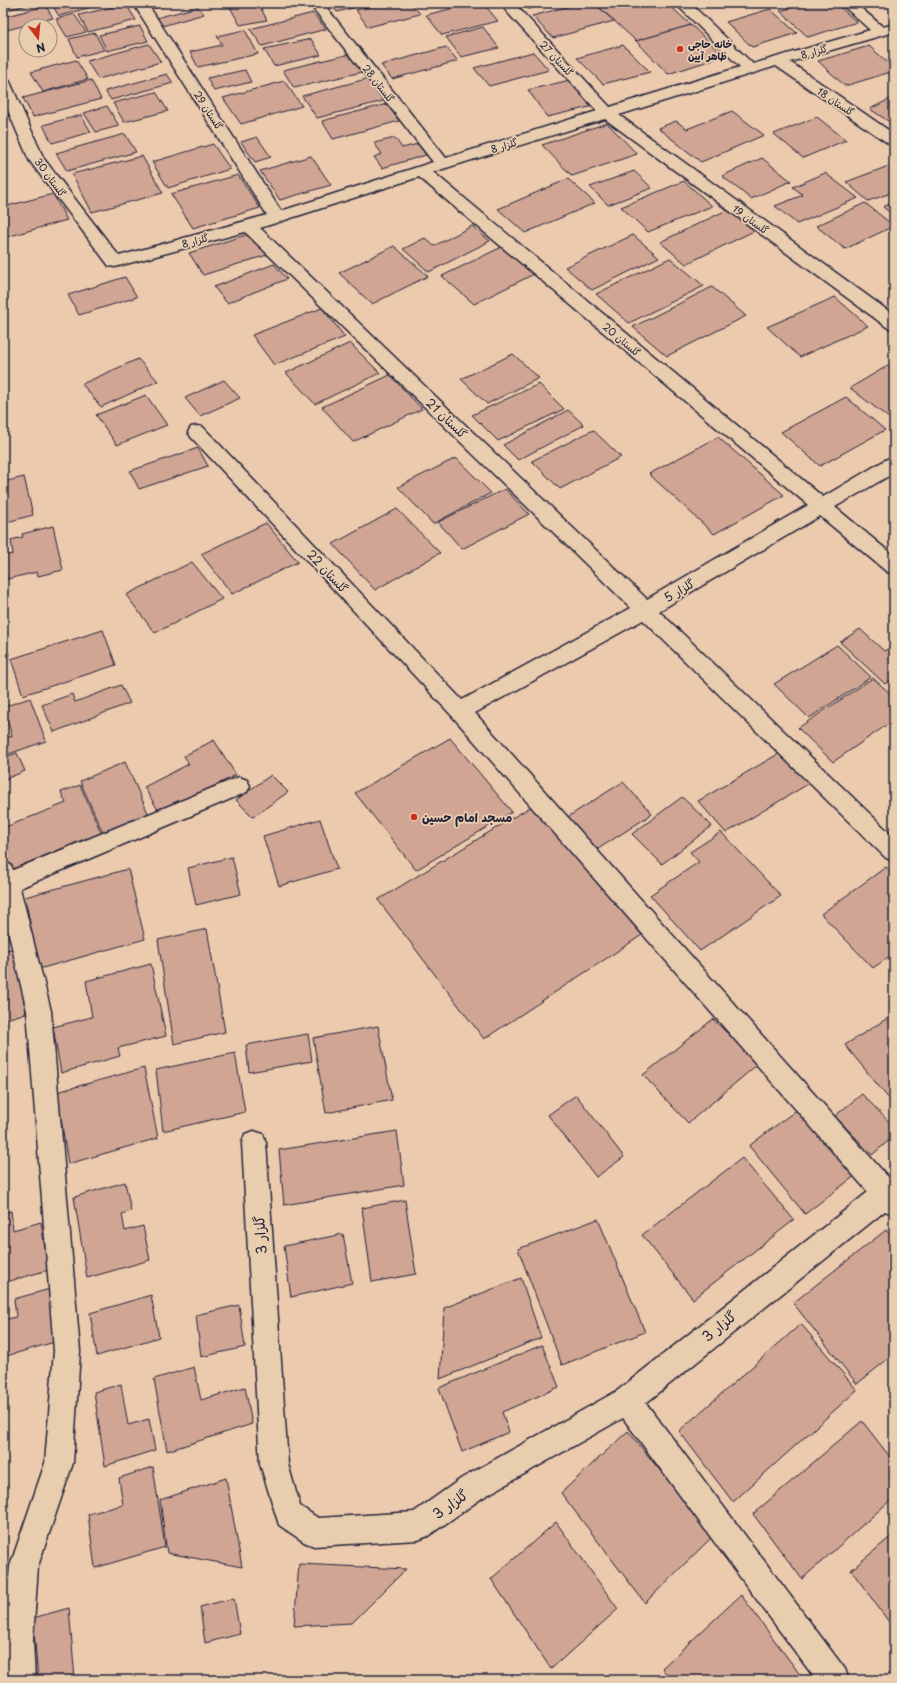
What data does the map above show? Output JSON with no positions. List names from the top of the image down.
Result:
{
  "streets": {
    "street": [
      "گلزار 8",
      "گلستان 27",
      "گلستان 28",
      "گلستان 18",
      "گلستان 29",
      "گلستان 30",
      "گلستان 19",
      "گلستان 20",
      "گلستان 21",
      "گلستان 22",
      "گلزار 5",
      "گلزار 3"
    ]
  },
  "crossings": [
    ["گلزار 8", "گلستان 27"],
    ["گلزار 8", "گلستان 28"],
    ["گلزار 8", "گلستان 18"],
    ["گلزار 8", "گلستان 29"],
    ["گلزار 8", "گلستان 30"],
    ["گلزار 8", "گلستان 19"],
    ["گلزار 8", "گلستان 20"],
    ["گلزار 8", "گلستان 21"],
    ["گلستان 27", "گلستان 19"],
    ["گلستان 20", "گلزار 5"],
    ["گلستان 21", "گلزار 5"],
    ["گلستان 22", "گلزار 5"],
    ["گلستان 22", "گلزار 3"]
  ],
  "places": ["خانه حاجی ظاهر آیین", "مسجد امام حسین"],
  "north": "bottom"
}
